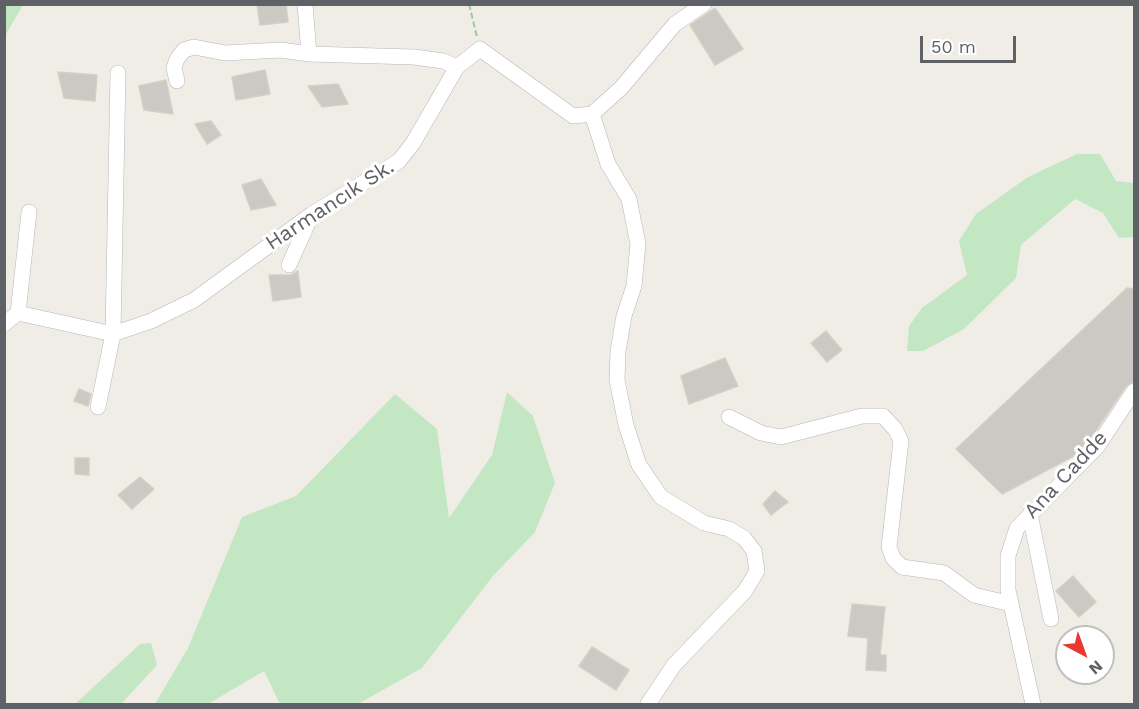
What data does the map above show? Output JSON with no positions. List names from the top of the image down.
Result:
{
  "streets": {
    "street": ["Harmancık Sk.", "Ana Cadde"]
  },
  "scale_bar": "50 m",
  "north": "bottom right"
}
